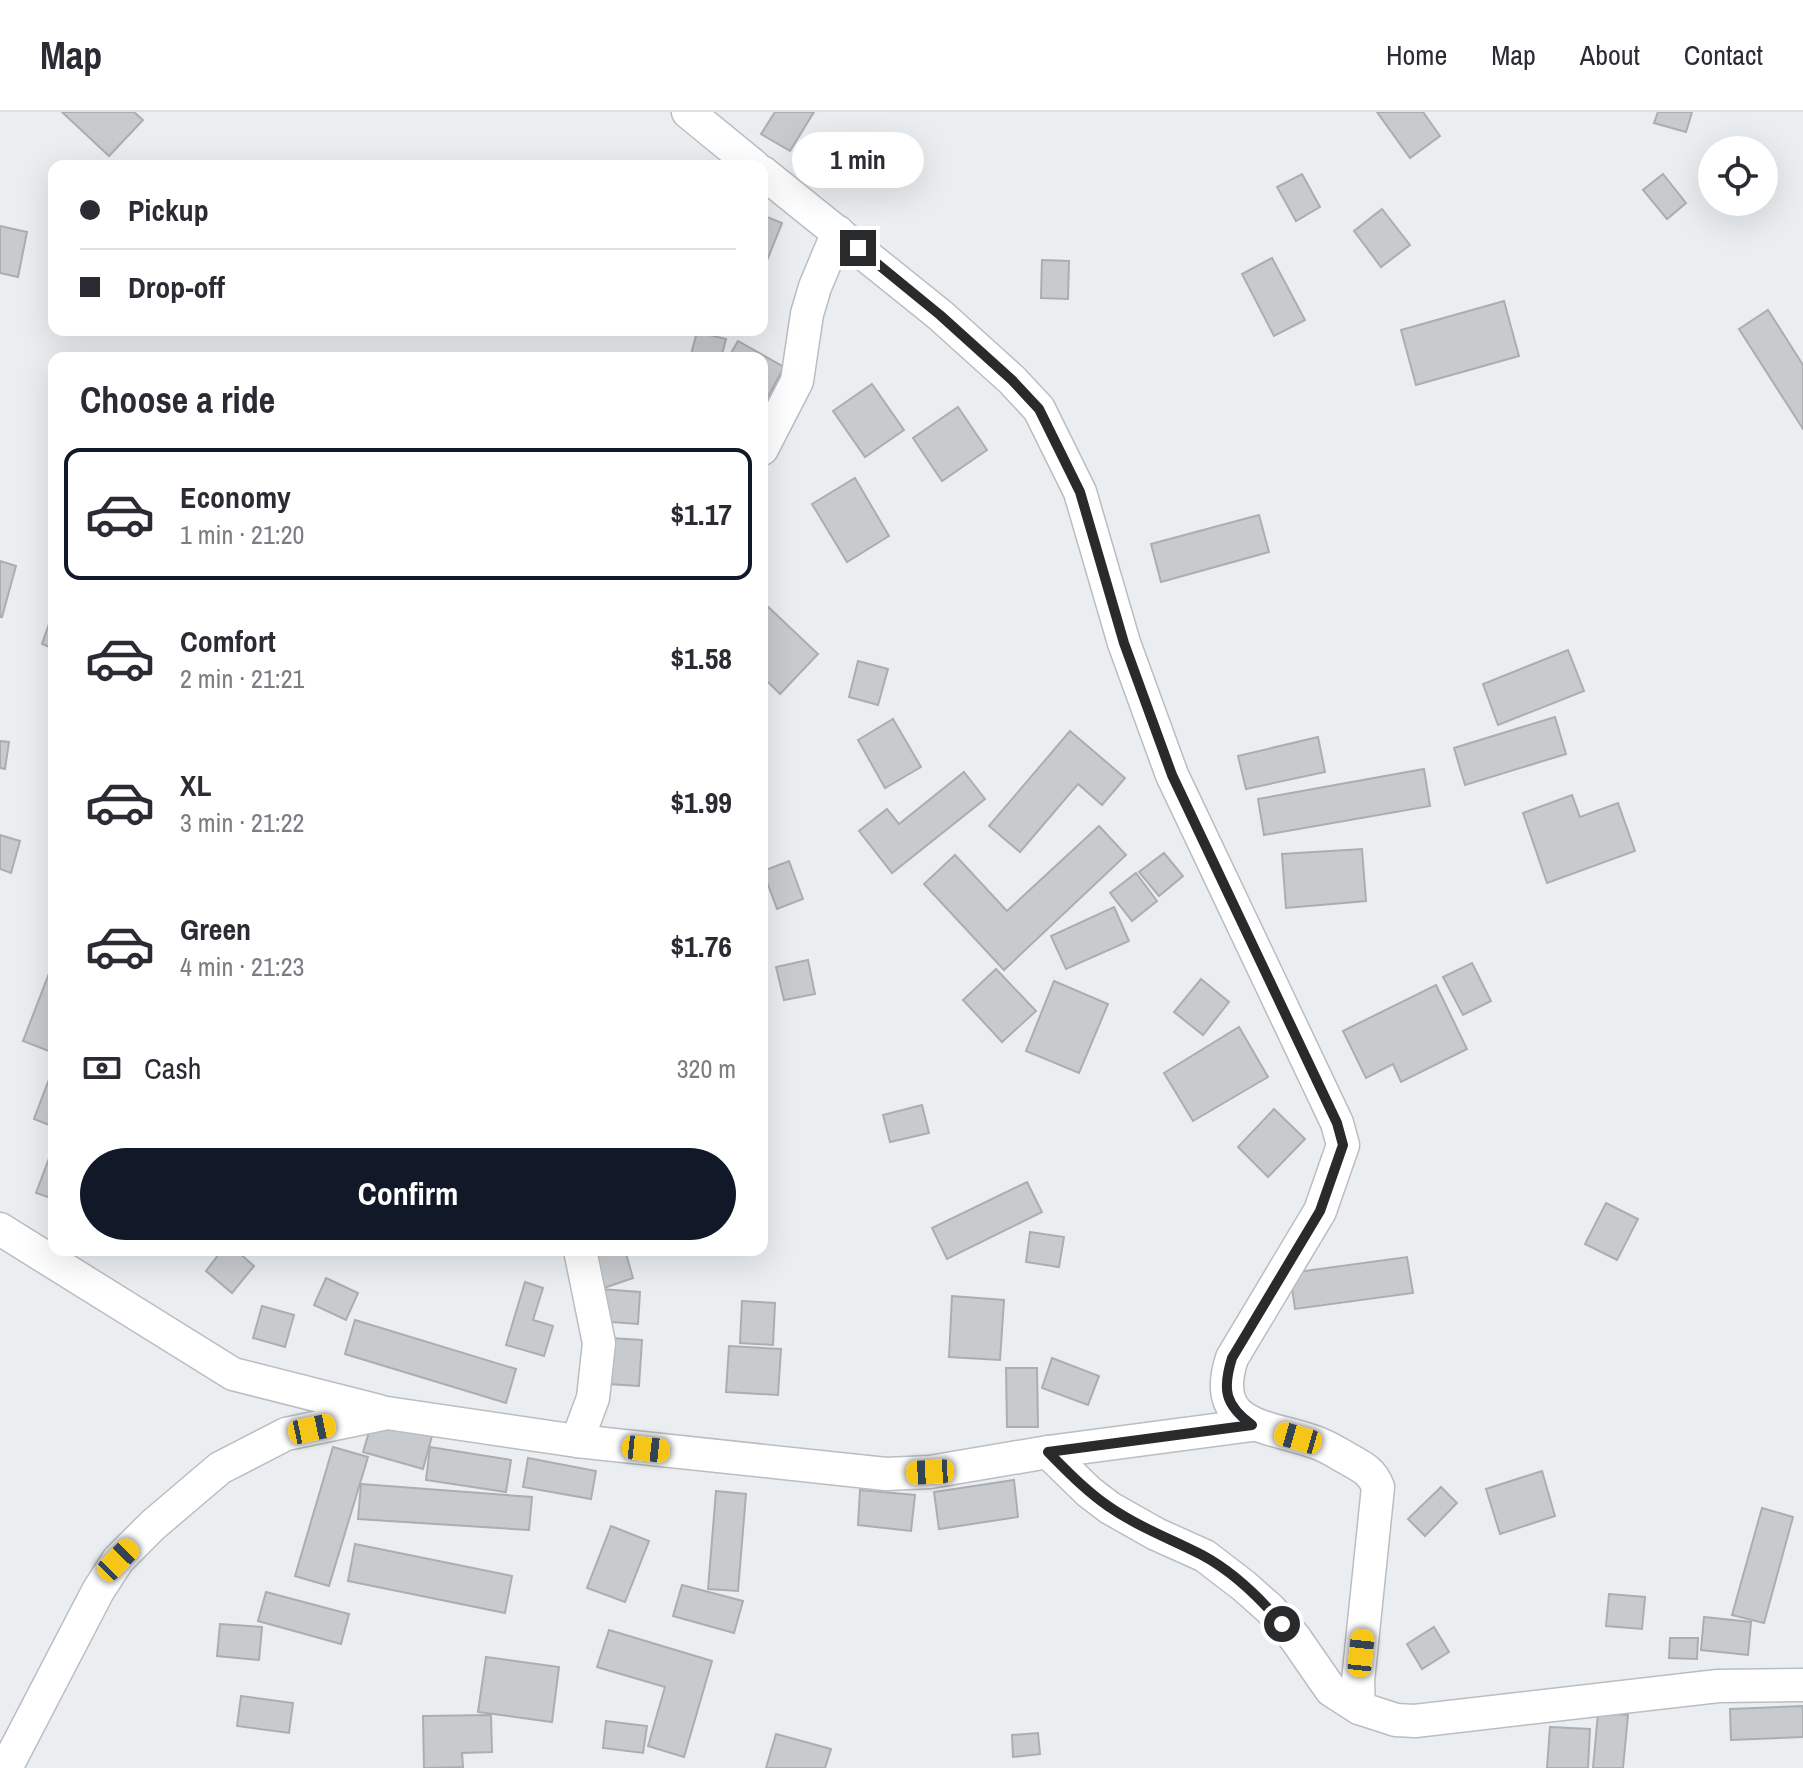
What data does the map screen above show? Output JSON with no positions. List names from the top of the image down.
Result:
{
  "page": {
    "header": "Map",
    "nav": [
      "Home",
      "Map",
      "About",
      "Contact"
    ],
    "bubble": "1 min",
    "banner": ["Pickup", "Drop-off"],
    "heading": "Choose a ride",
    "list": [
      {
        "name": "Economy",
        "note": "1 min · 21:20",
        "value": "$1.17"
      },
      {
        "name": "Comfort",
        "note": "2 min · 21:21",
        "value": "$1.58"
      },
      {
        "name": "XL",
        "note": "3 min · 21:22",
        "value": "$1.99"
      },
      {
        "name": "Green",
        "note": "4 min · 21:23",
        "value": "$1.76"
      }
    ],
    "pay": ["Cash", "320 m"],
    "buttons": "Confirm"
  }
}
